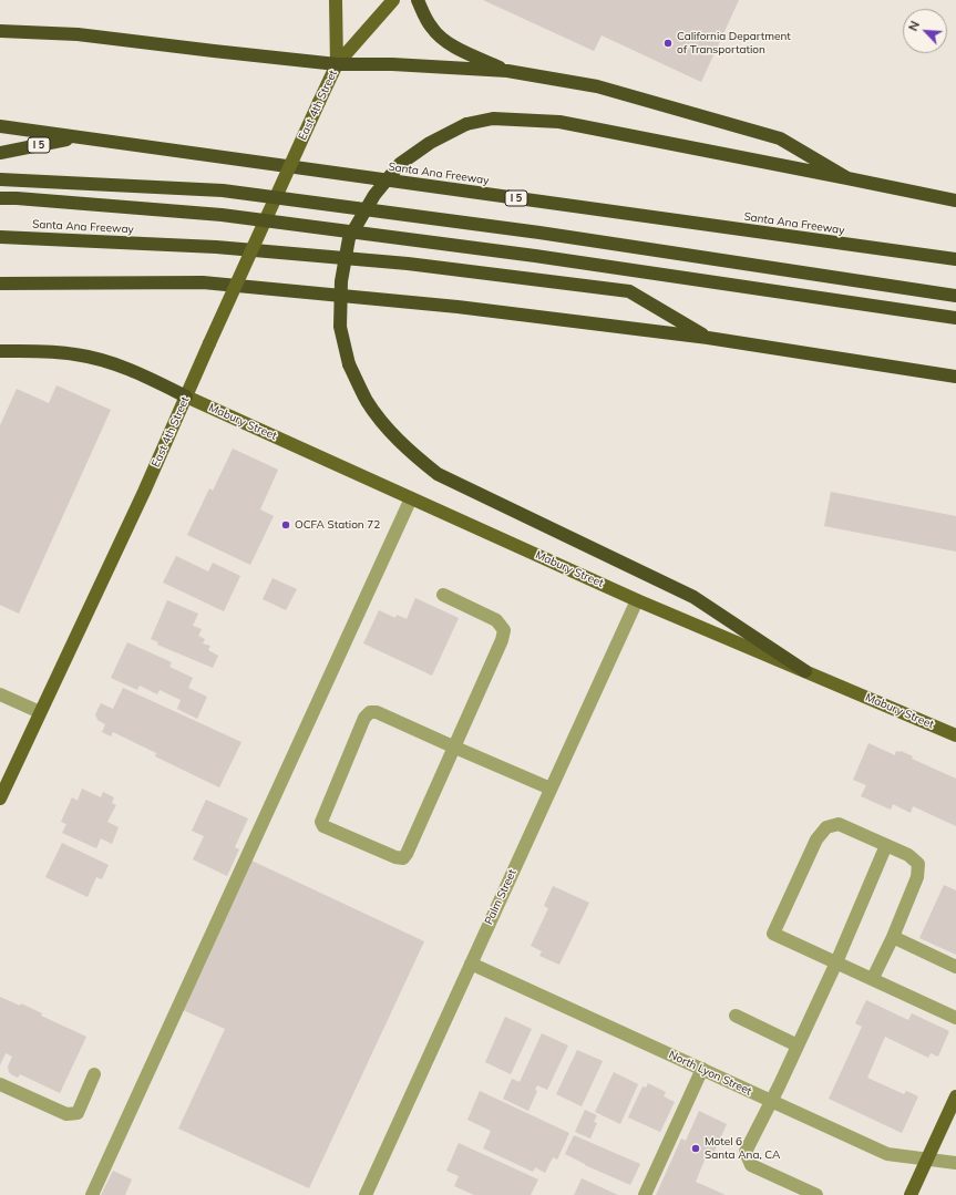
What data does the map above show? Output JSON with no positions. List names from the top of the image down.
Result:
{
  "streets": {
    "highway": ["I 5", "Santa Ana Freeway"],
    "main road": ["East 4th Street", "Mabury Street"],
    "street": ["Palm Street", "North Lyon Street"]
  },
  "crossings": [
    ["East 4th Street", "Mabury Street"],
    ["Mabury Street", "Palm Street"],
    ["Palm Street", "North Lyon Street"]
  ],
  "places": ["California Department of Transportation", "OCFA Station 72", "Motel 6 Santa Ana, CA"],
  "north": "top left"
}
